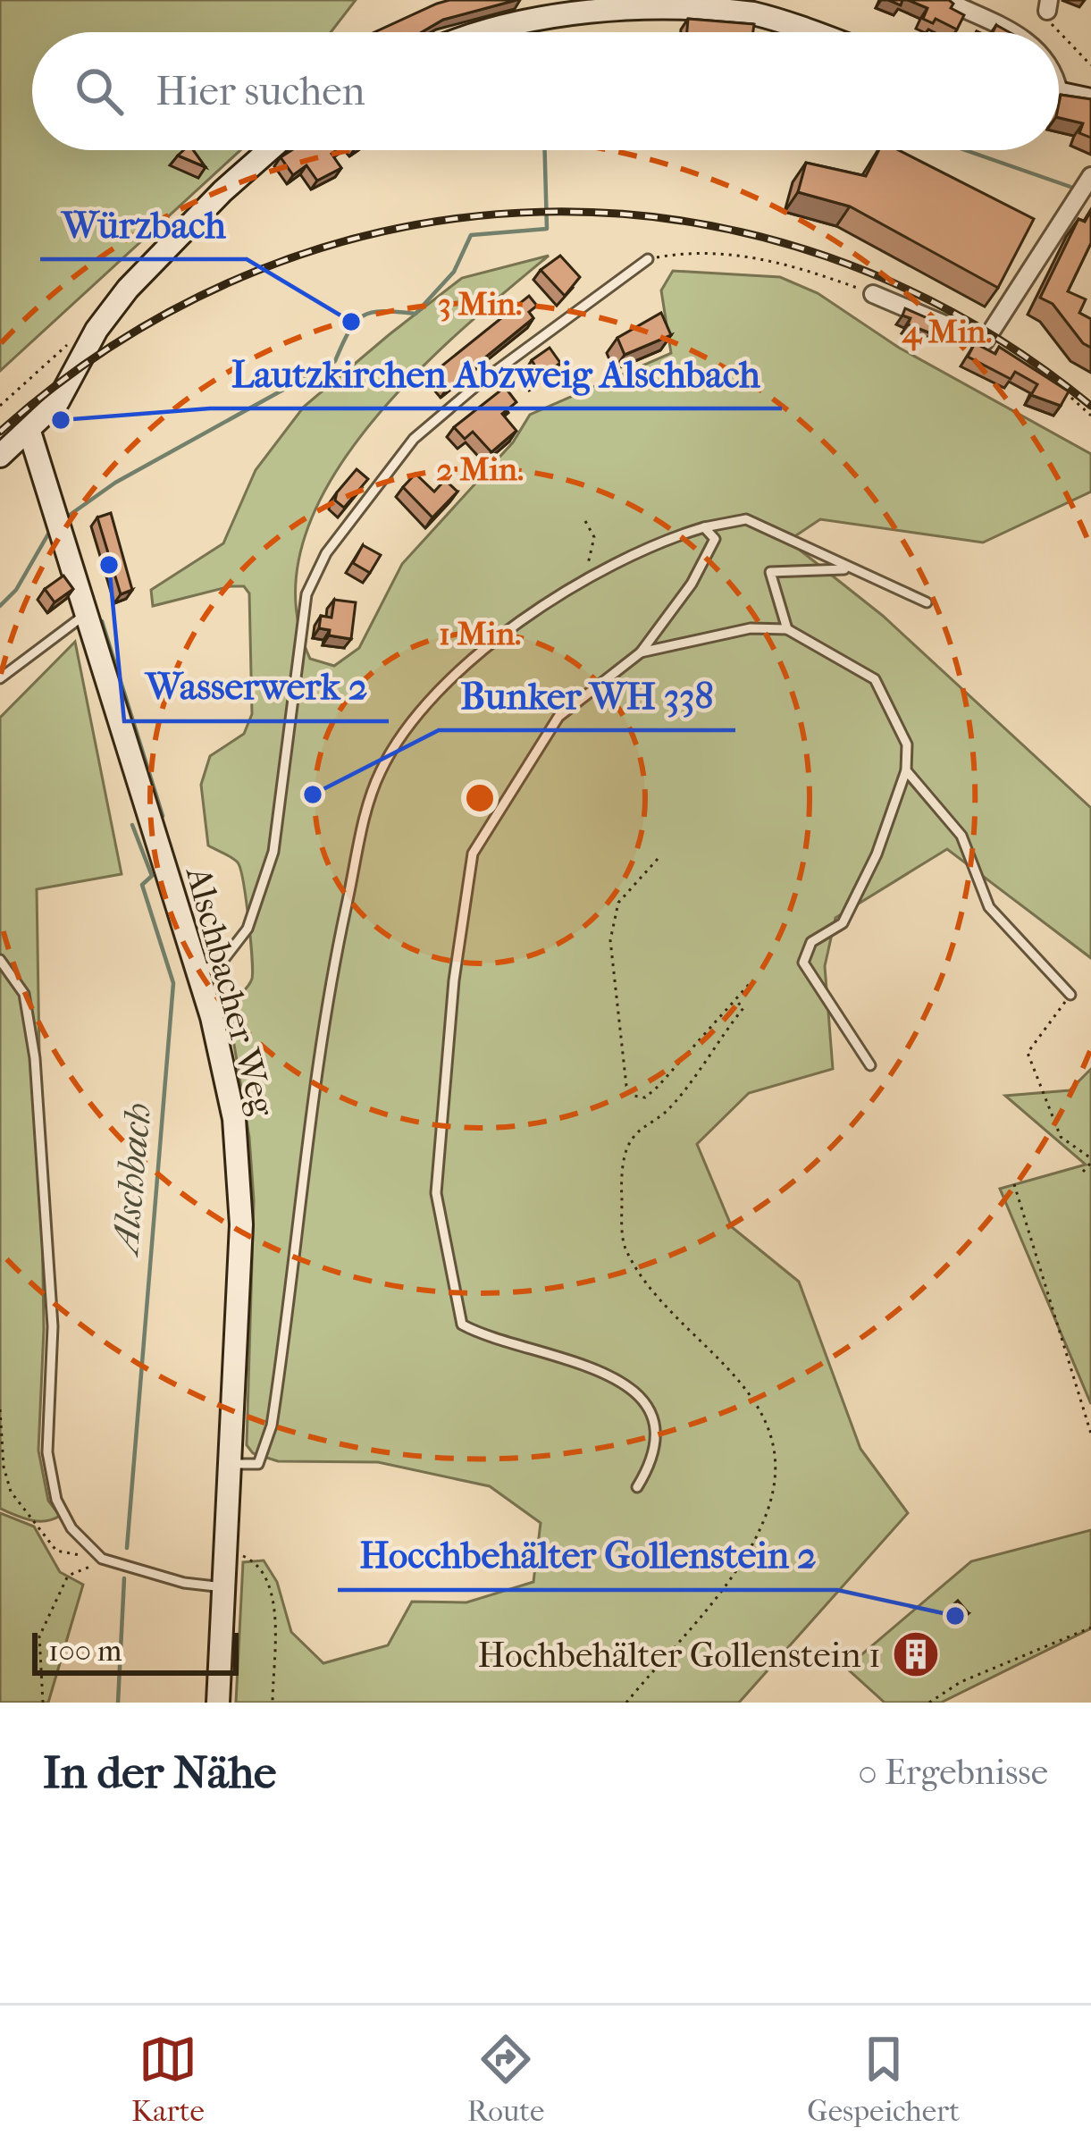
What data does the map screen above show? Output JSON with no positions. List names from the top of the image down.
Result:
{
  "streets": {
    "street": ["Alschbacher Weg"]
  },
  "water": ["Alschbach"],
  "places": {
    "other": [
      "Würzbach",
      "Lautzkirchen Abzweig Alschbach",
      "Wasserwerk 2",
      "Bunker WH 338",
      "Hocchbehälter Gollenstein 2"
    ],
    "building": ["Hochbehälter Gollenstein 1"]
  },
  "scale_bar": "100 m",
  "page": {
    "search": "Hier suchen",
    "scale": "100 m",
    "heading": ["In der Nähe", "0 Ergebnisse"],
    "nav": ["Karte", "Route", "Gespeichert"]
  },
  "rings": [
    "3 Min.",
    "4 Min.",
    "2 Min.",
    "1 Min."
  ]
}
